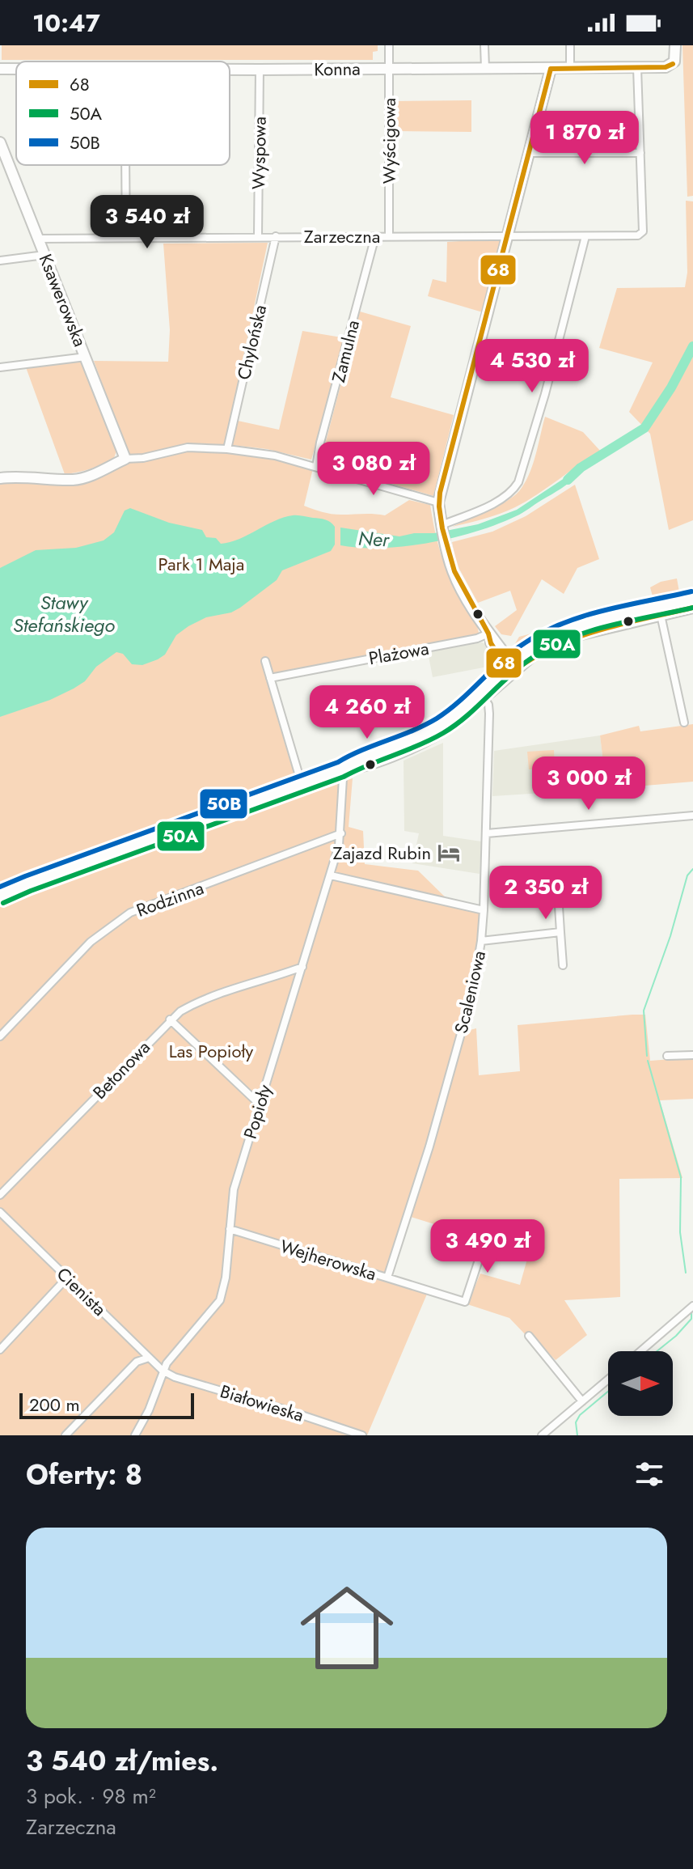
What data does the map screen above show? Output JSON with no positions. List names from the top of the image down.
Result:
{
  "streets": {
    "street": [
      "Konna",
      "Wyścigowa",
      "Wyspowa",
      "Zarzeczna",
      "Ksawerowska",
      "Chylońska",
      "Zamulna",
      "Plażowa",
      "Rodzinna",
      "Scaleniowa",
      "Betonowa",
      "Popioły",
      "Wejherowska",
      "Cienista",
      "Białowieska"
    ]
  },
  "crossings": [
    ["Konna", "Wyścigowa"],
    ["Konna", "Wyspowa"],
    ["Wyścigowa", "Zarzeczna"],
    ["Wyspowa", "Zarzeczna"],
    ["Zarzeczna", "Ksawerowska"],
    ["Zarzeczna", "Chylońska"],
    ["Zarzeczna", "Zamulna"],
    ["Rodzinna", "Popioły"],
    ["Scaleniowa", "Wejherowska"],
    ["Betonowa", "Popioły"],
    ["Popioły", "Wejherowska"],
    ["Popioły", "Cienista"],
    ["Popioły", "Białowieska"],
    ["Cienista", "Białowieska"]
  ],
  "water": ["Ner", "Stawy Stefańskiego"],
  "parks": ["Park 1 Maja", "Las Popioły"],
  "places": {
    "hotel": ["Zajazd Rubin"]
  },
  "lines": ["transit line 68", "transit line 50B", "transit line 50A"],
  "legend": ["68", "50A", "50B"],
  "scale_bar": "200 m",
  "north": "right",
  "page": {
    "status": "10:47",
    "price": [
      "1 870 zł",
      "3 540 zł",
      "4 530 zł",
      "3 080 zł",
      "4 260 zł",
      "3 000 zł",
      "2 350 zł",
      "3 490 zł"
    ],
    "scale": "200 m",
    "heading": "Oferty: 8",
    "list": [
      {
        "name": "3 540 zł/mies.",
        "note": "3 pok. · 98 m² · Zarzeczna"
      }
    ]
  }
}
